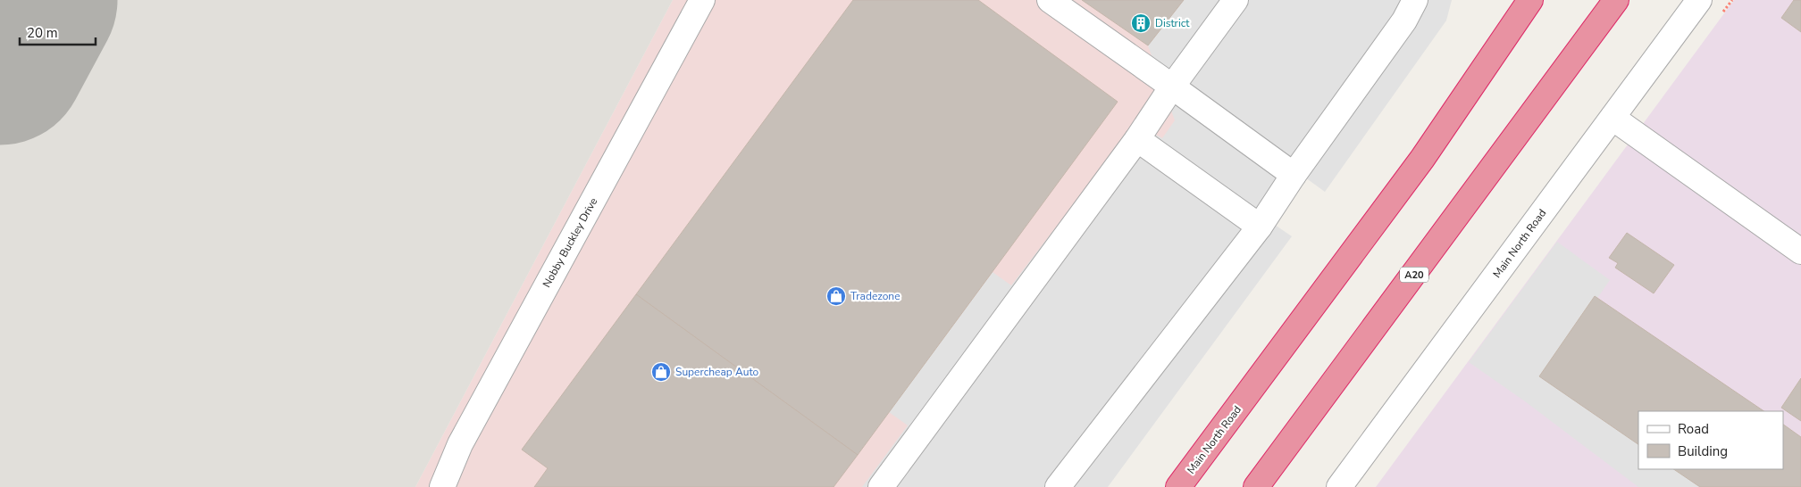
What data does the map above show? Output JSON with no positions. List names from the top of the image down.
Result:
{
  "streets": {
    "highway": ["Main North Road", "A20"],
    "street": ["Nobby Buckley Drive"]
  },
  "places": {
    "building": ["District"],
    "shop": ["Tradezone", "Supercheap Auto"]
  },
  "legend": ["Road", "Building"],
  "scale_bar": "20 m"
}
